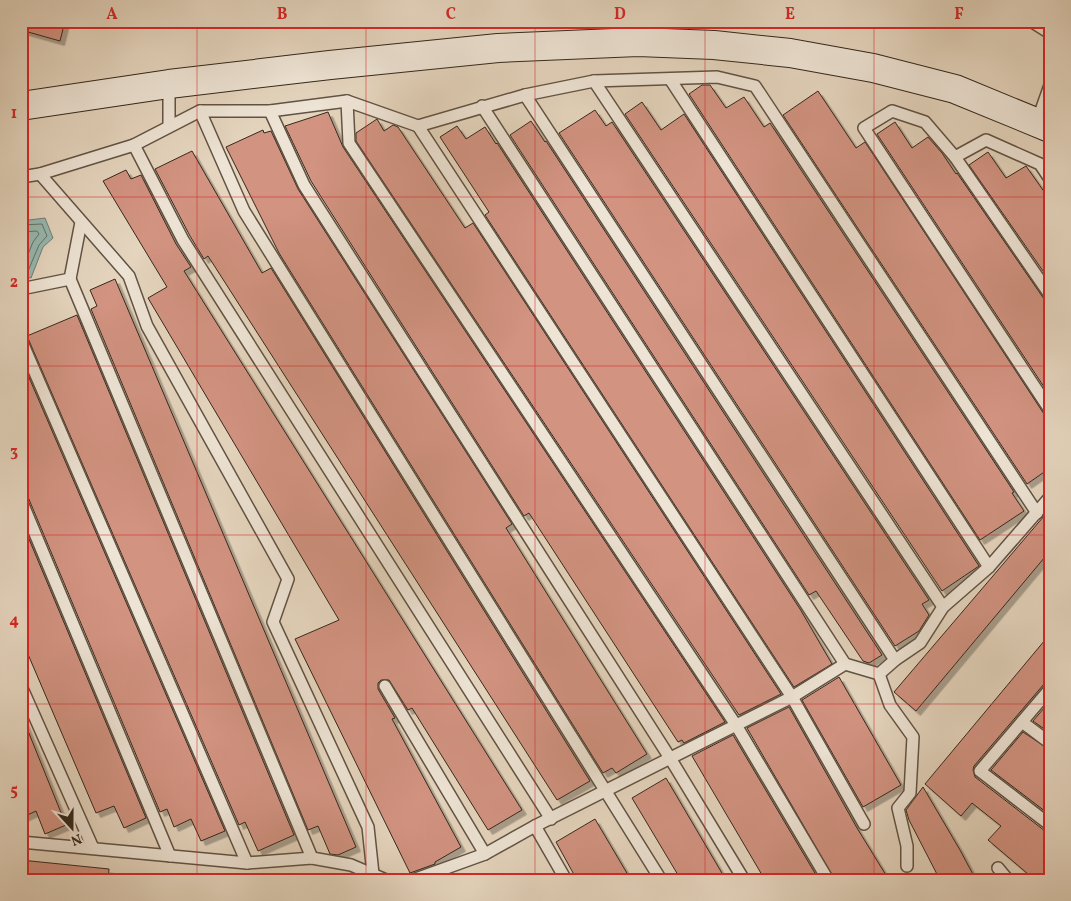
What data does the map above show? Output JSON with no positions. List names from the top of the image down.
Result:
{
  "north": "bottom",
  "grid": {
    "columns": [
      "A",
      "B",
      "C",
      "D",
      "E",
      "F"
    ],
    "rows": [
      "1",
      "2",
      "3",
      "4",
      "5"
    ]
  }
}
